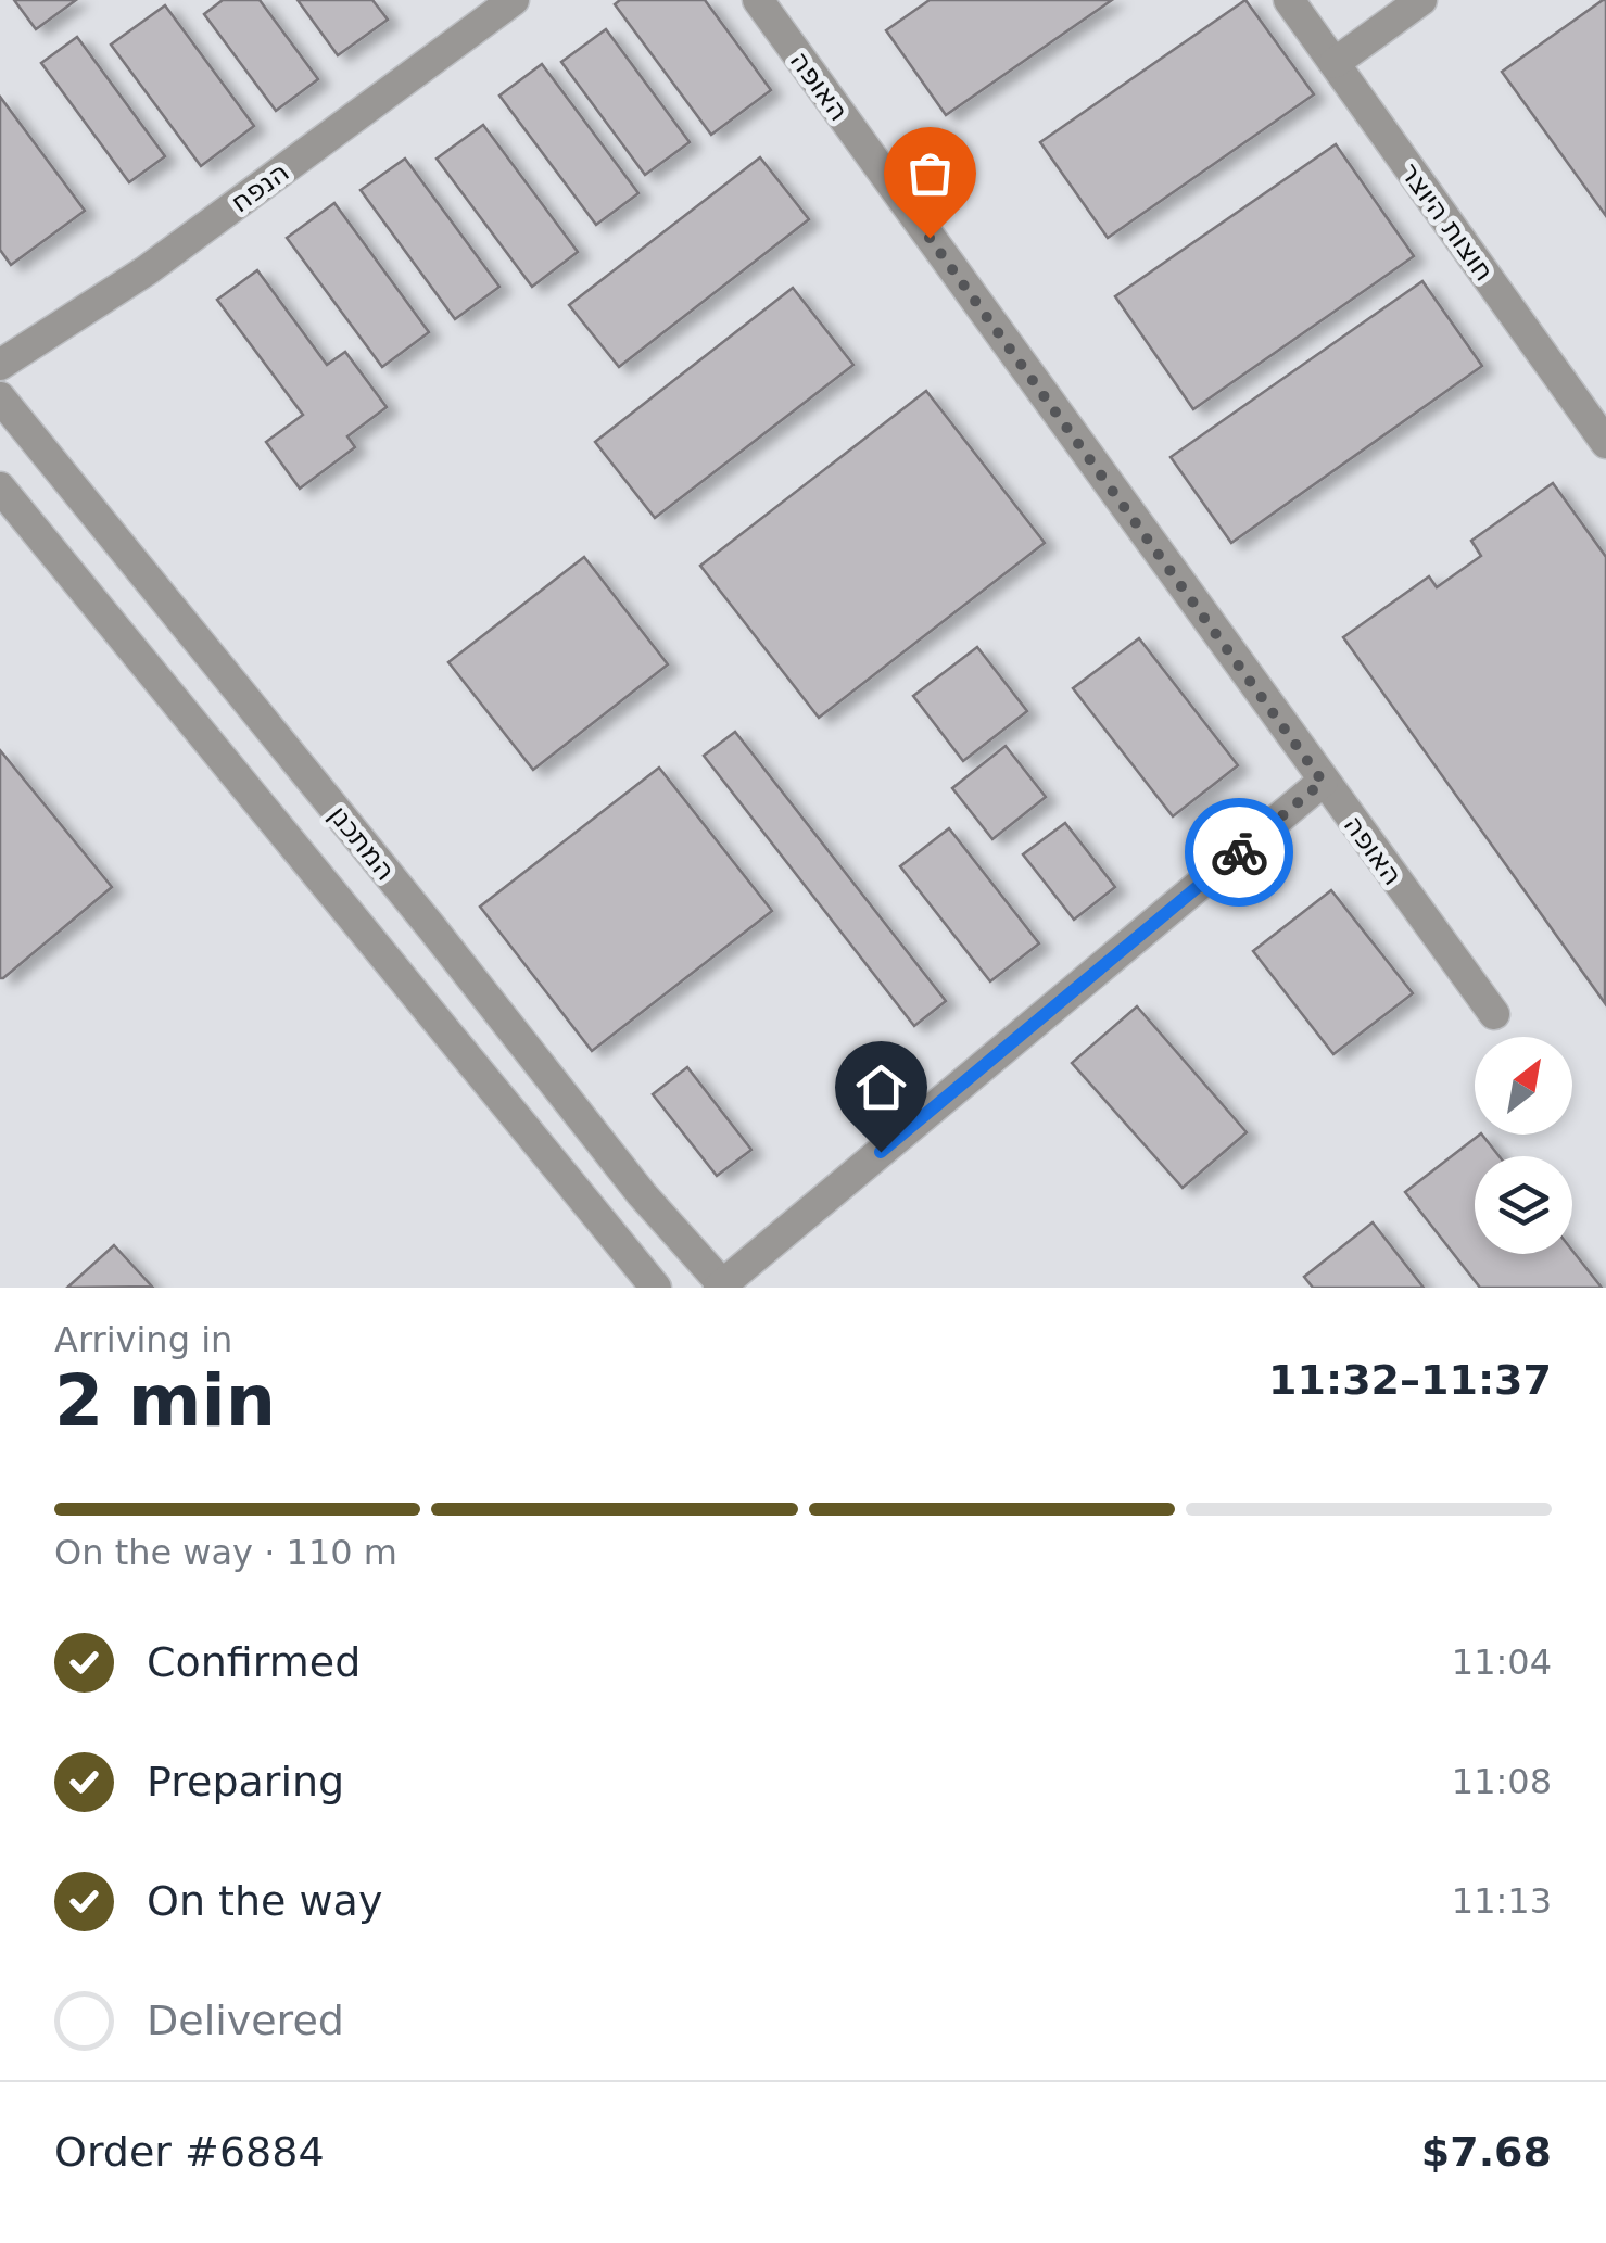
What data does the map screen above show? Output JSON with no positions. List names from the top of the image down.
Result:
{
  "streets": {
    "street": [
      "האופה",
      "הנפח",
      "חוצות היוצר",
      "המתכנן"
    ]
  },
  "north": "top right",
  "page": {
    "heading": ["2 min", "Arriving in", "11:32–11:37"],
    "panel": ["Order #6884", "$7.68"],
    "bar": "On the way · 110 m",
    "list": [
      ["Confirmed", "11:04"],
      ["Preparing", "11:08"],
      ["On the way", "11:13"],
      "Delivered"
    ]
  }
}
